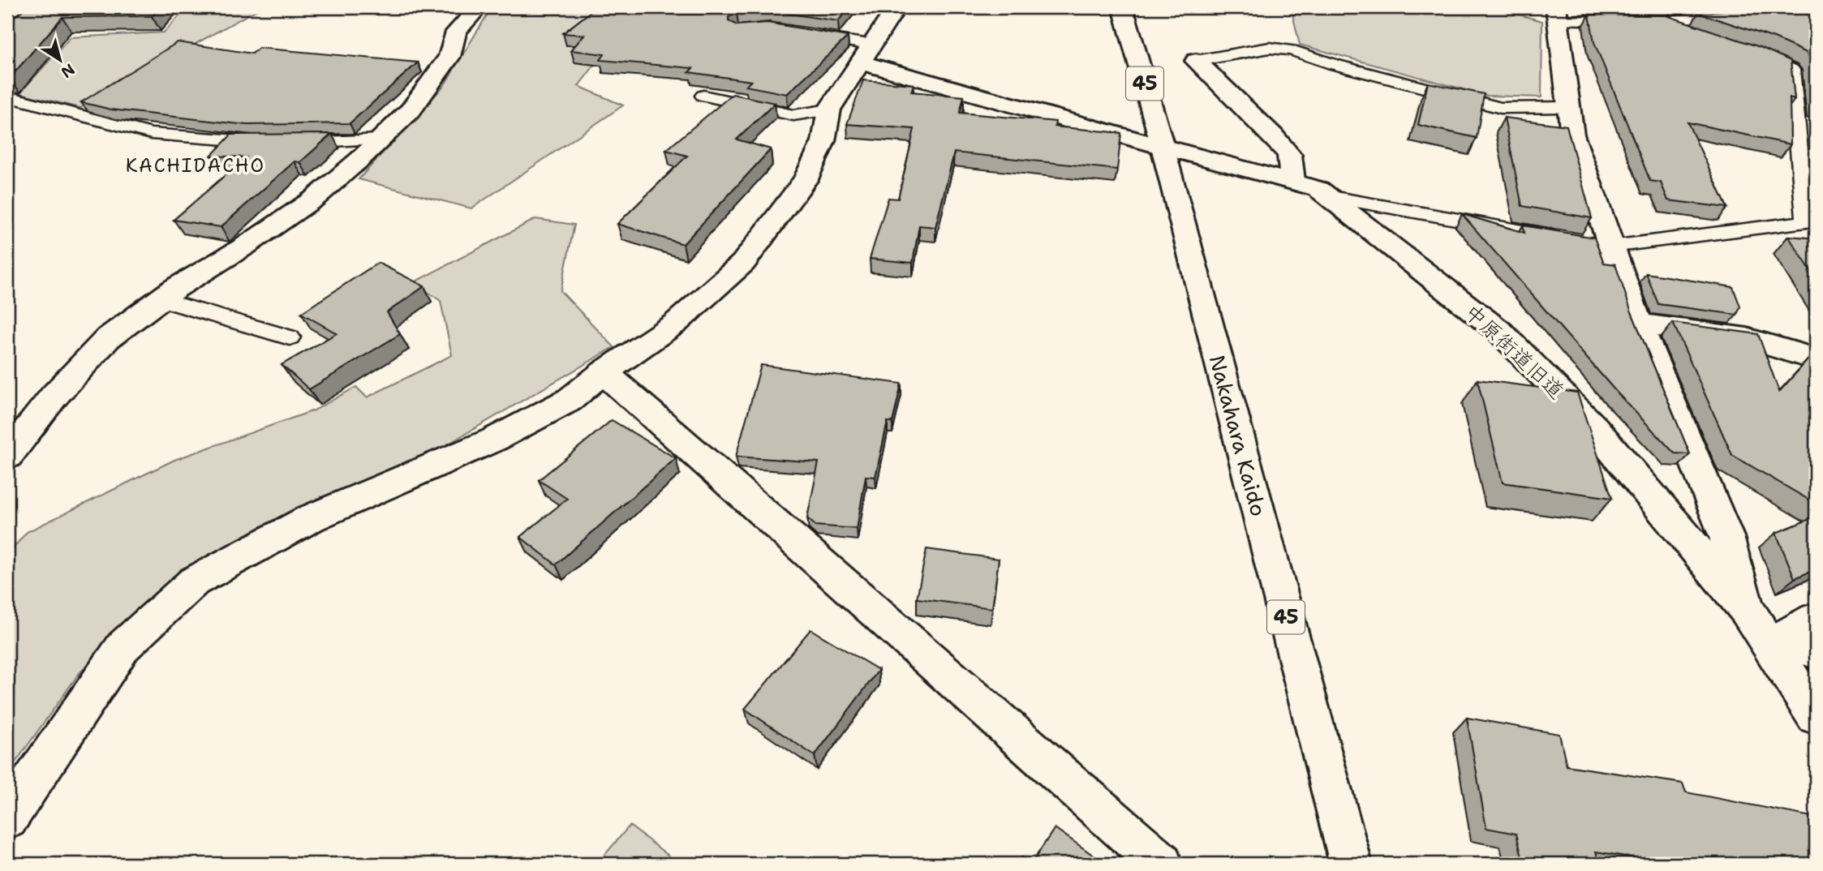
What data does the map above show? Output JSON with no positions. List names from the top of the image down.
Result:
{
  "streets": {
    "street": ["45", "中原街道旧道", "Nakahara Kaido"]
  },
  "crossings": [
    ["中原街道旧道", "Nakahara Kaido"]
  ],
  "districts": ["KACHIDACHO"],
  "north": "bottom right"
}
